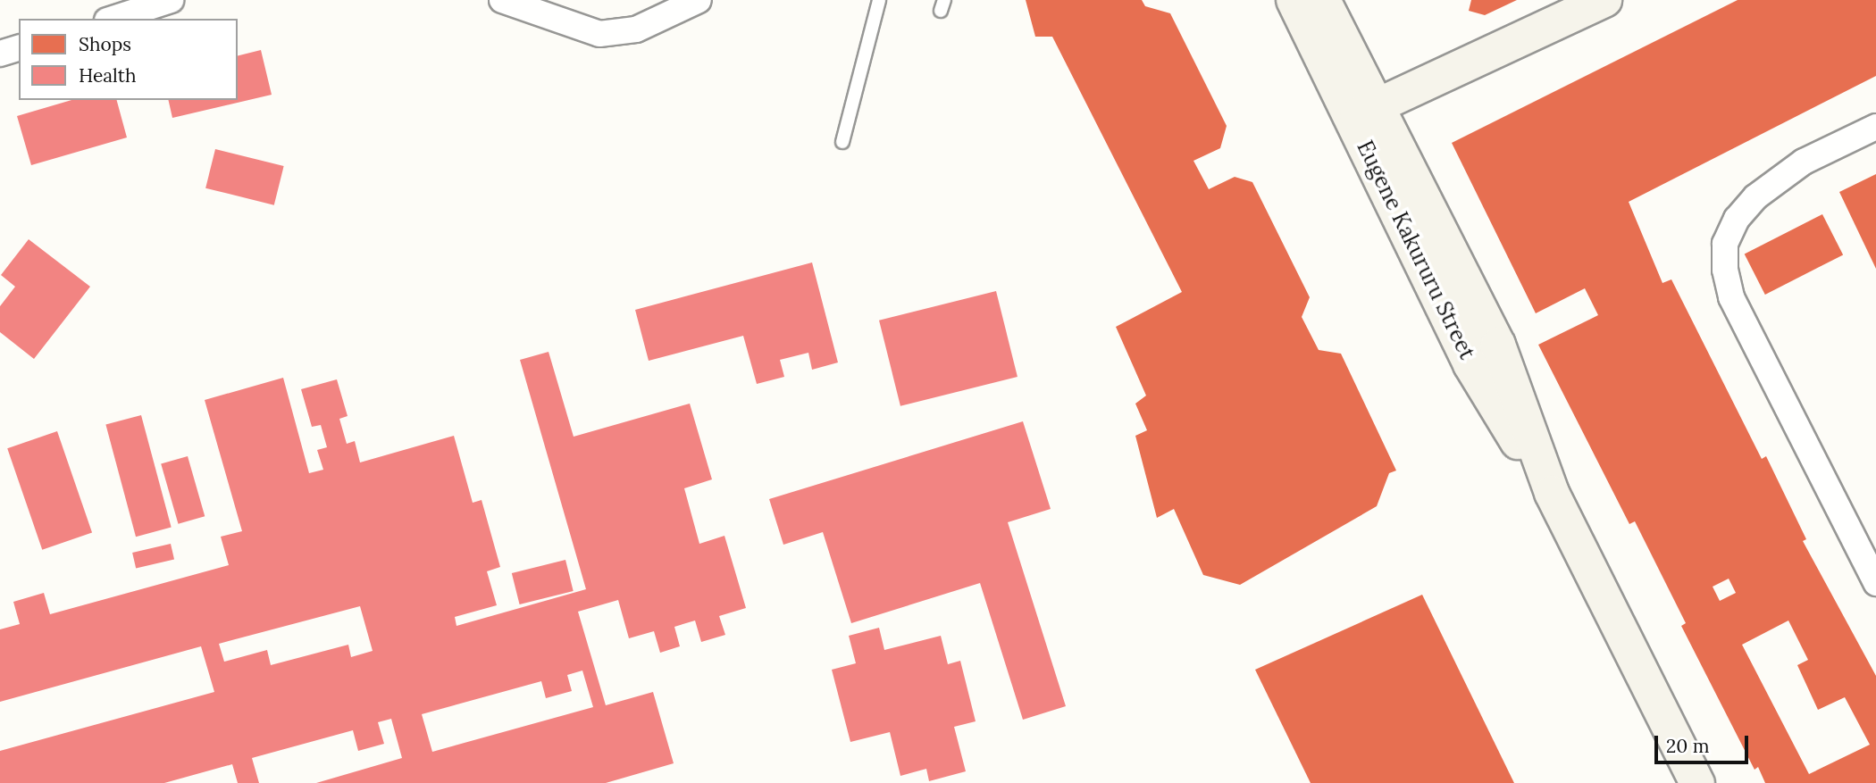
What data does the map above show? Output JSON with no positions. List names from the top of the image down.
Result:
{
  "streets": {
    "main road": ["Eugene Kakururu Street"]
  },
  "legend": ["Shops", "Health"],
  "scale_bar": "20 m"
}
